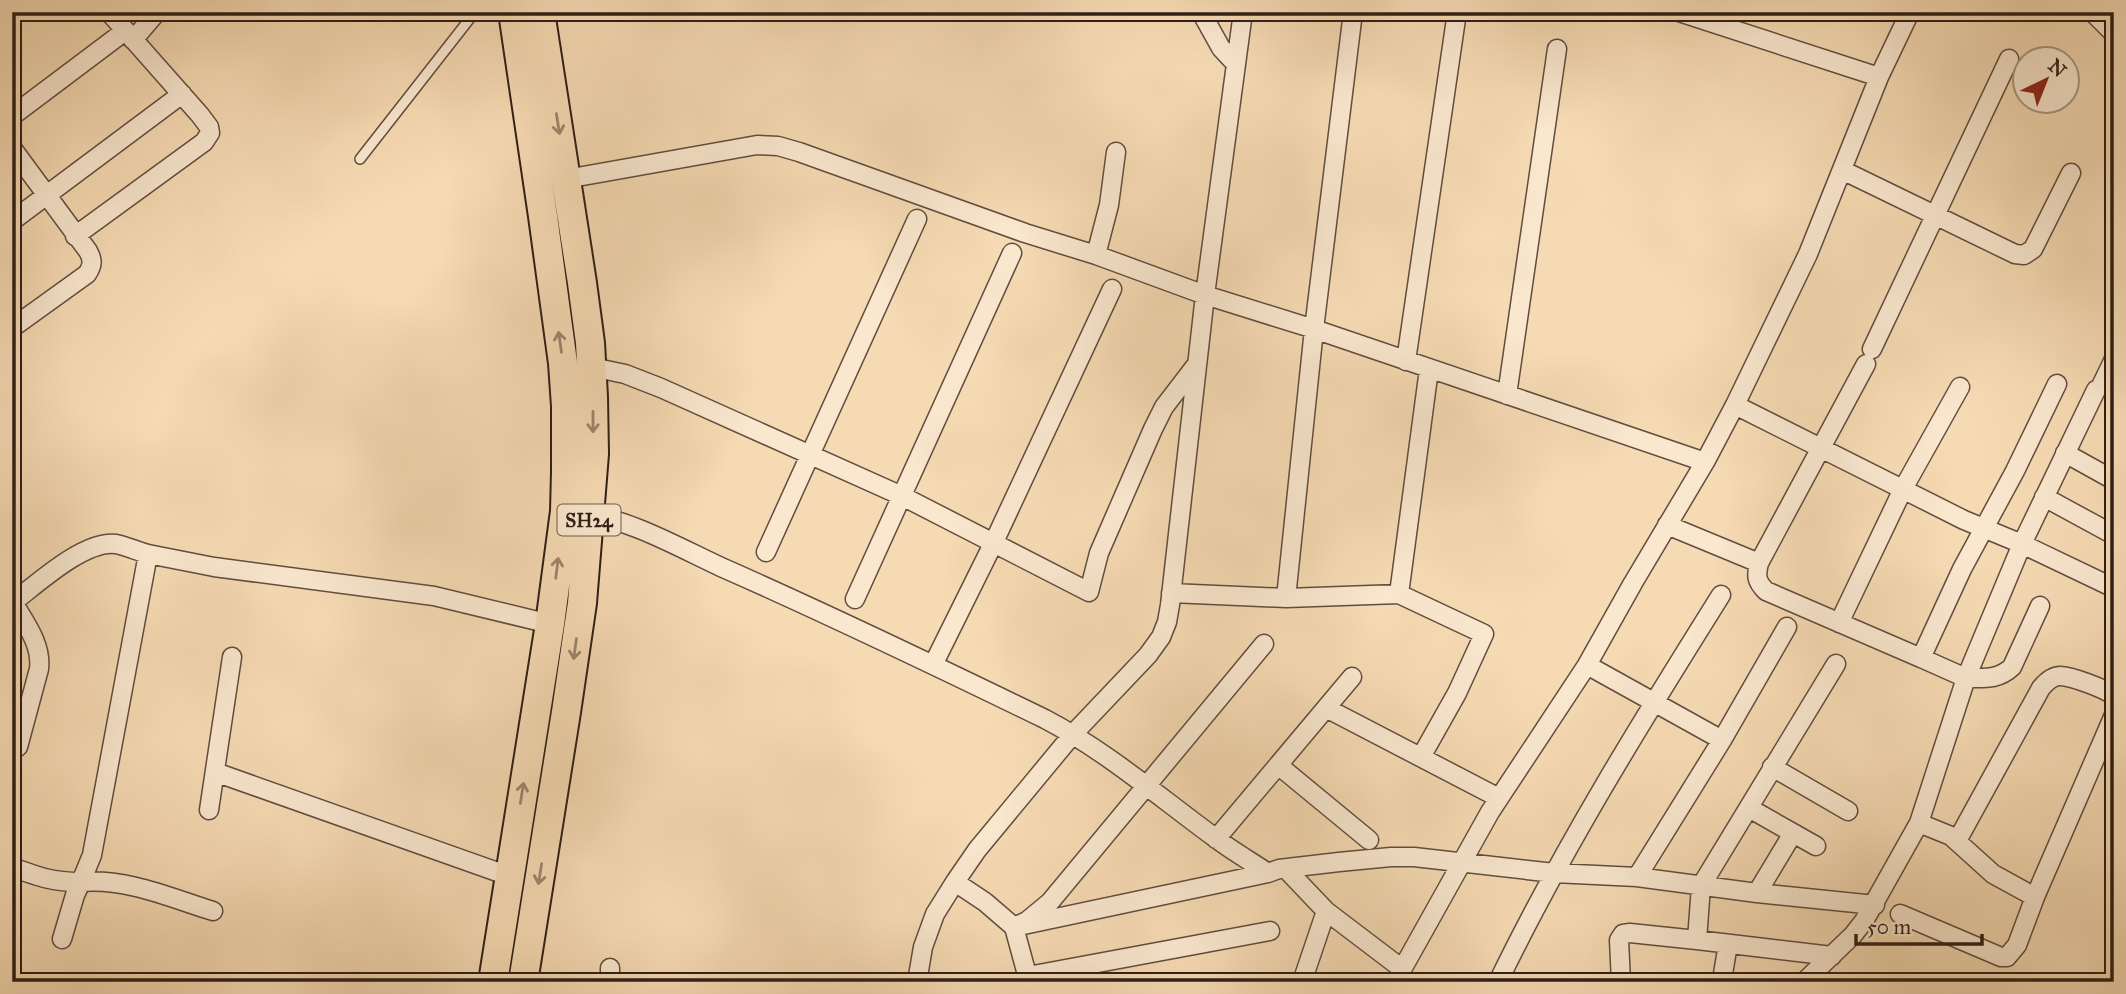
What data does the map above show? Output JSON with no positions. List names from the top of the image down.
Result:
{
  "streets": {
    "main road": ["SH24"]
  },
  "scale_bar": "50 m",
  "north": "top right"
}
